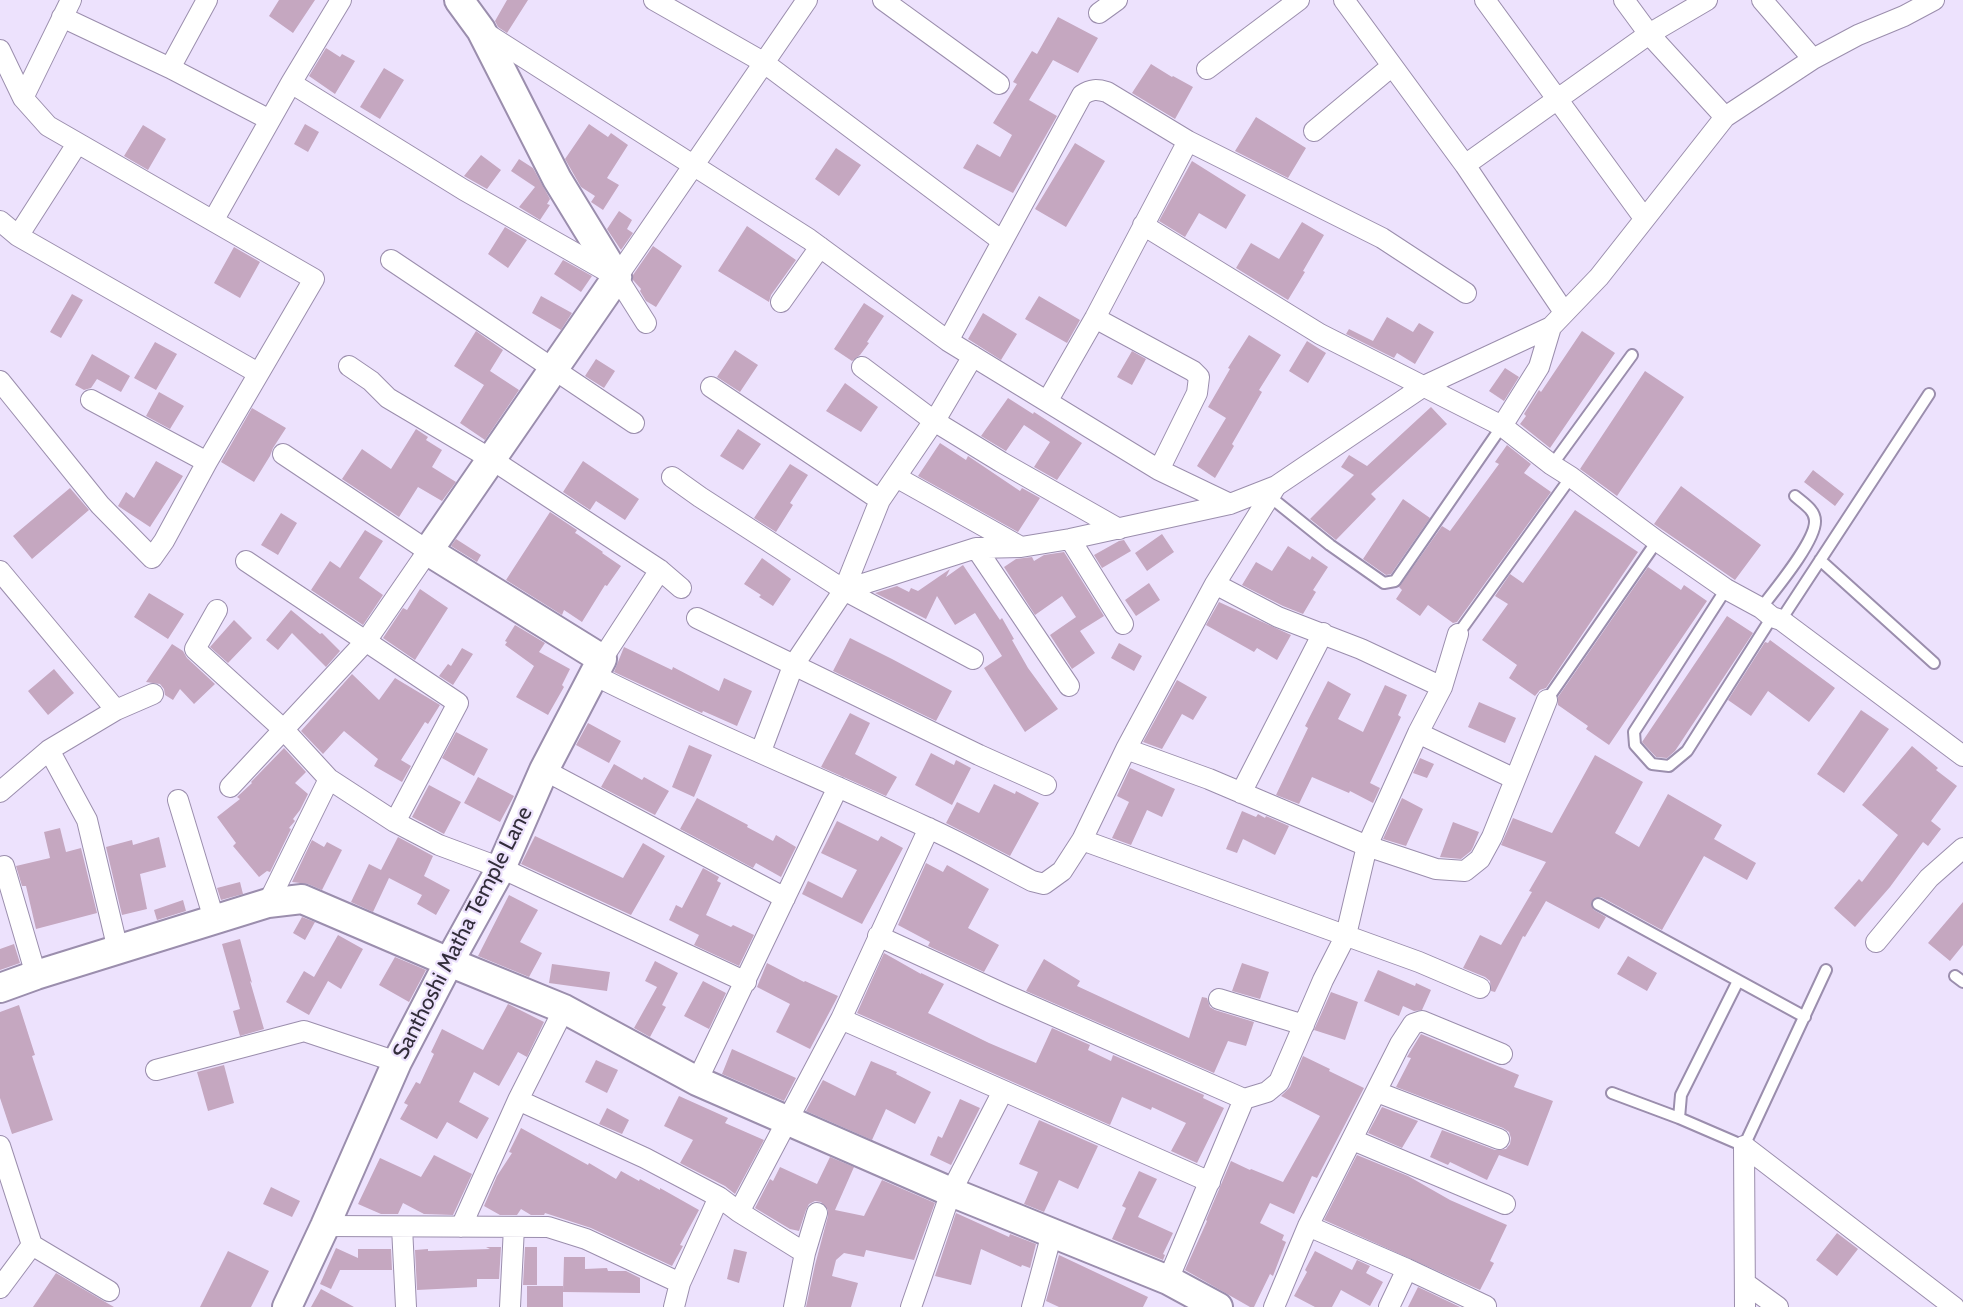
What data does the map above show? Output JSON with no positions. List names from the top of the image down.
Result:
{
  "streets": {
    "street": ["Santhoshi Matha Temple Lane"]
  }
}
